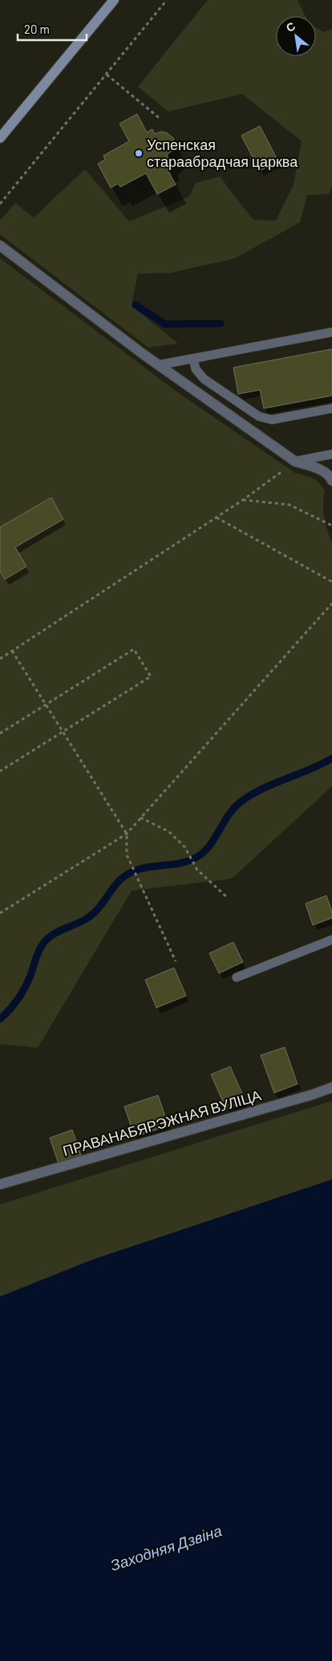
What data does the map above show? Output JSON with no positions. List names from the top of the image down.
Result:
{
  "streets": {
    "street": ["ПРАВАНАБЯРЭЖНАЯ ВУЛІЦА"]
  },
  "water": ["Заходняя Дзвіна"],
  "places": ["Успенская стараабрадчая царква"],
  "scale_bar": "20 m",
  "north": "top left"
}
